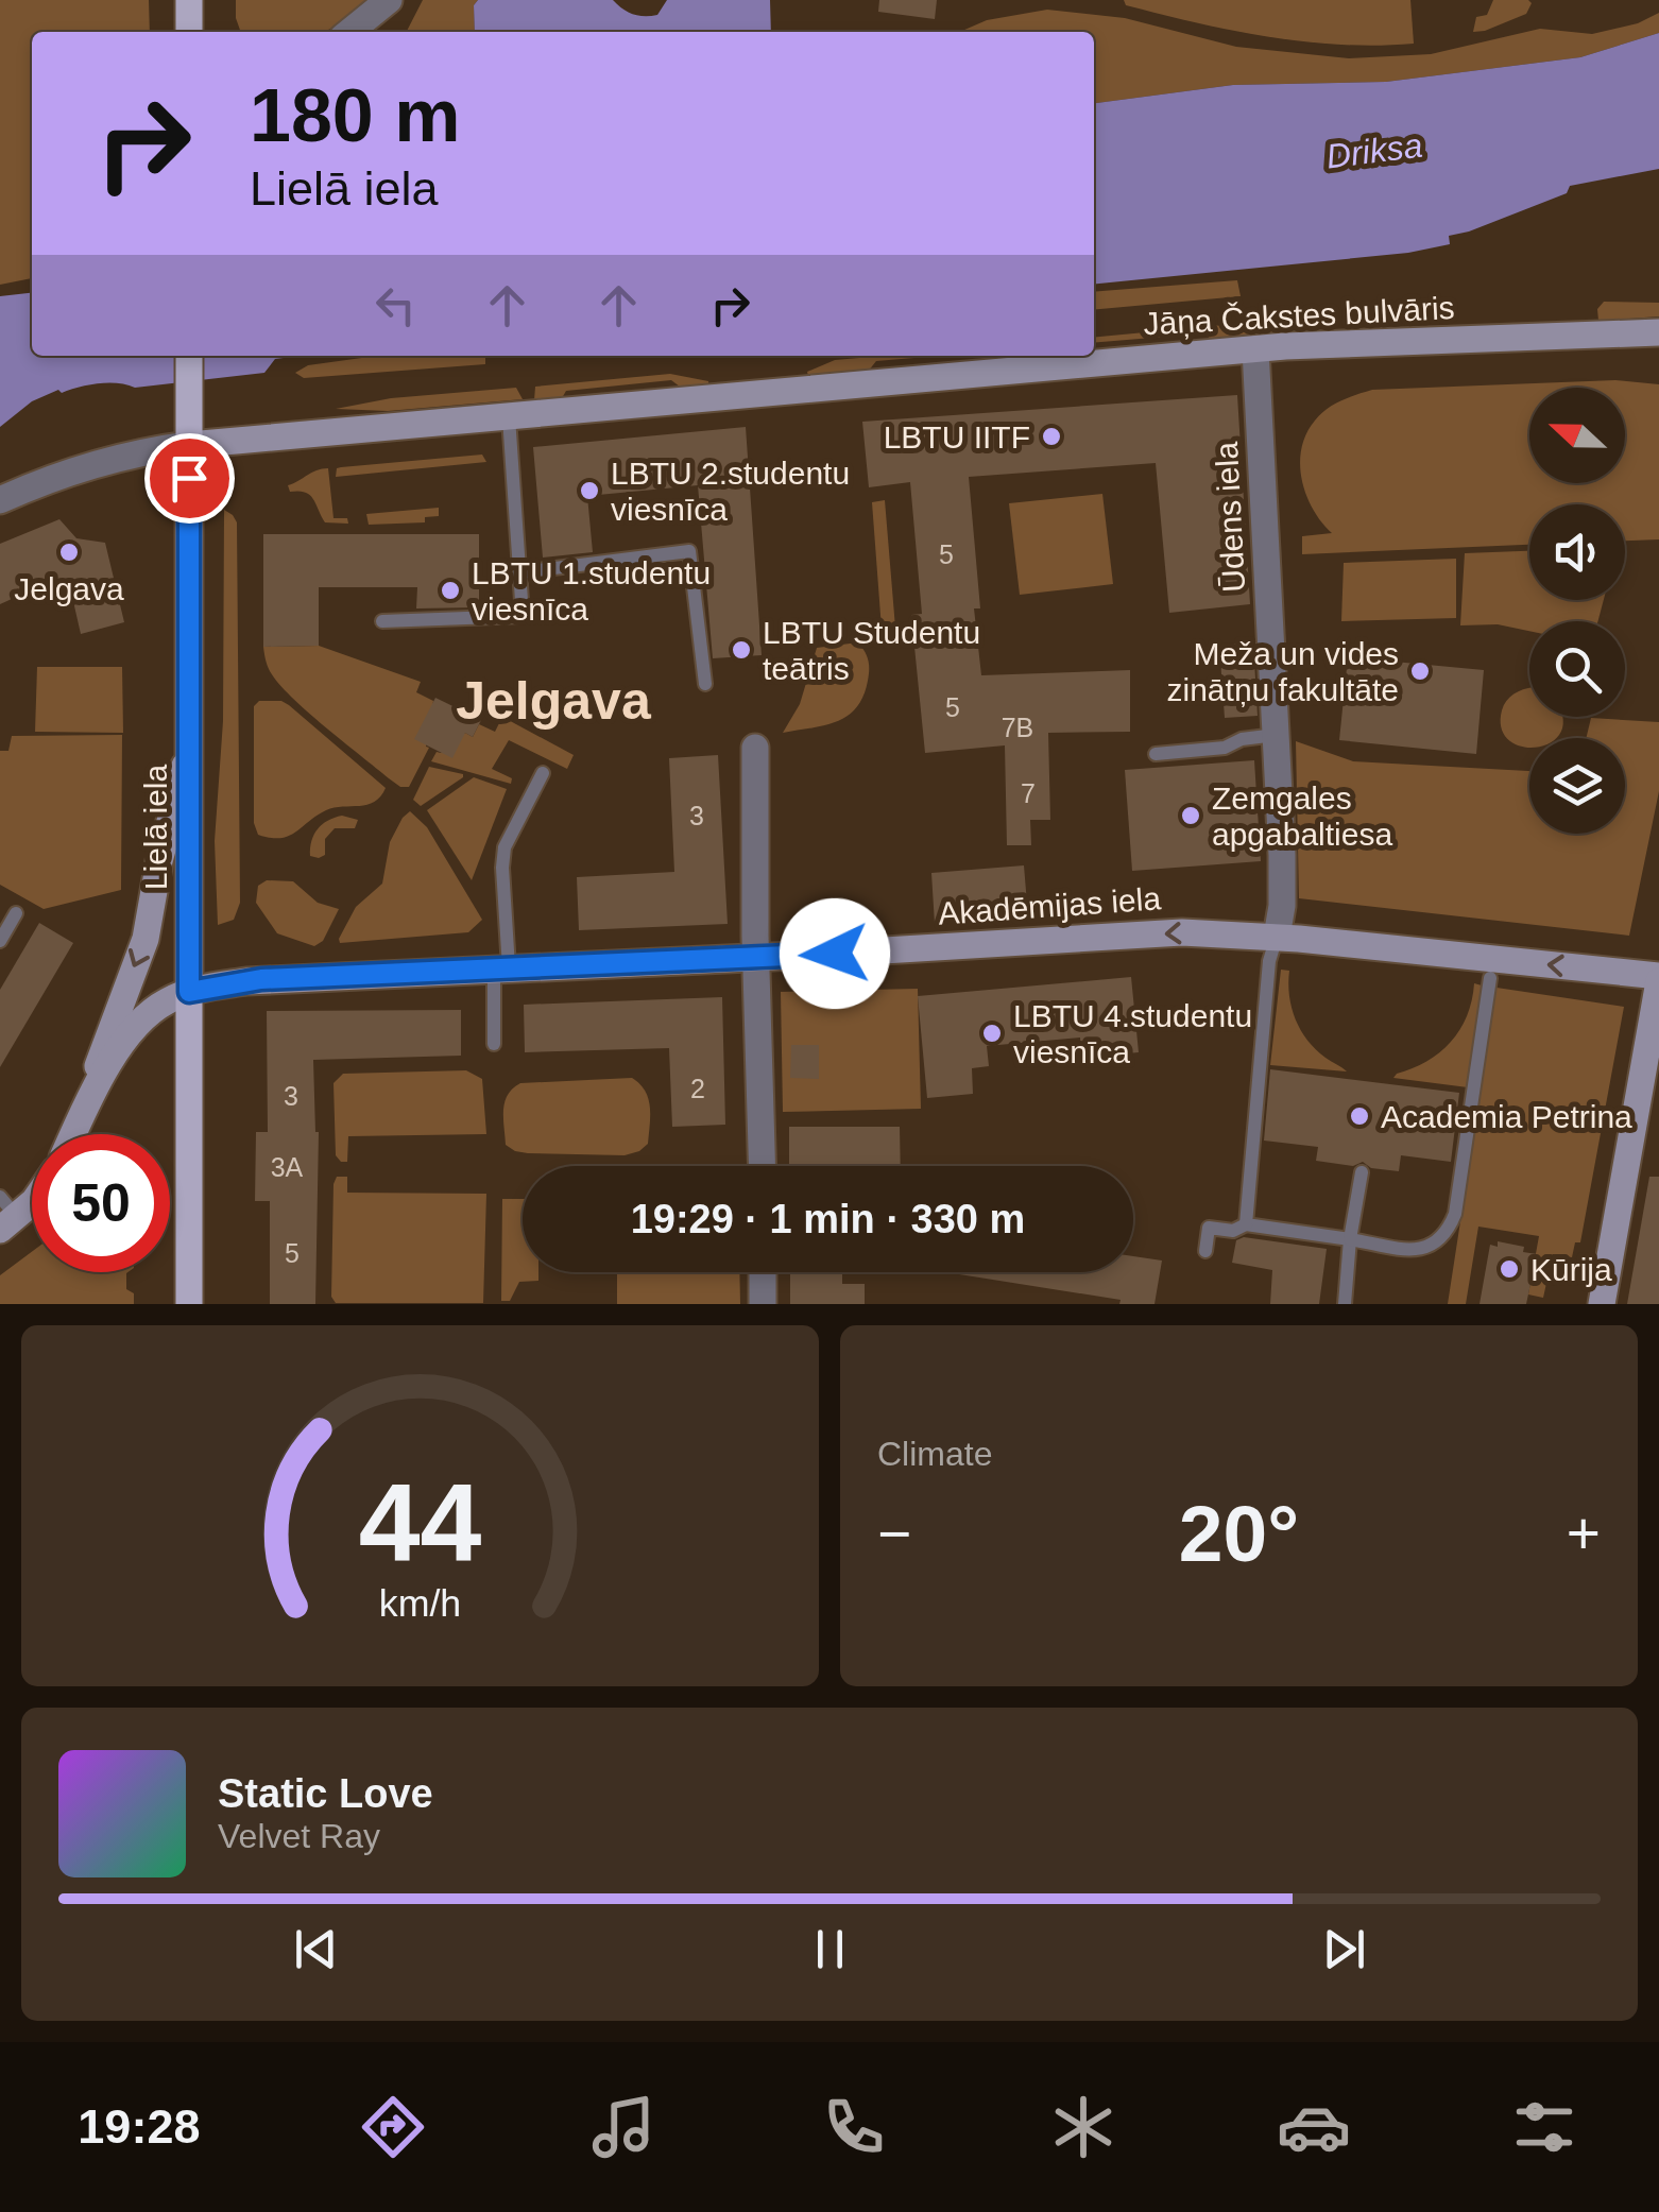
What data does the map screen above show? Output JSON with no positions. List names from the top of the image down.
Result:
{
  "streets": {
    "main road": ["Jāņa Čakstes bulvāris", "Lielā iela", "Akadēmijas iela"],
    "street": ["Ūdens iela"]
  },
  "crossings": [
    ["Jāņa Čakstes bulvāris", "Ūdens iela"],
    ["Jāņa Čakstes bulvāris", "Lielā iela"],
    ["Ūdens iela", "Akadēmijas iela"],
    ["Lielā iela", "Akadēmijas iela"]
  ],
  "one_way": ["Akadēmijas iela"],
  "districts": ["Jelgava"],
  "water": ["Driksa"],
  "places": [
    "LBTU IITF",
    "LBTU 2.studentu viesnīca",
    "Jelgava",
    "LBTU 1.studentu viesnīca",
    "LBTU Studentu teātris",
    "Meža un vides zinātņu fakultāte",
    "Zemgales apgabaltiesa",
    "LBTU 4.studentu viesnīca",
    "Academia Petrina",
    "Kūrija"
  ],
  "house_numbers": [
    "5",
    "5",
    "7B",
    "7",
    "3",
    "2",
    "3",
    "3A",
    "5"
  ],
  "north": "left",
  "page": {
    "turn": ["180 m", "Lielā iela"],
    "limit": "50",
    "trip": "19:29 · 1 min · 330 m",
    "tile": "Climate",
    "heat": ["−", "20°", "+"],
    "song": ["Static Love", "Velvet Ray"],
    "tabs": "19:28",
    "gauge": ["44", "km/h"]
  }
}
